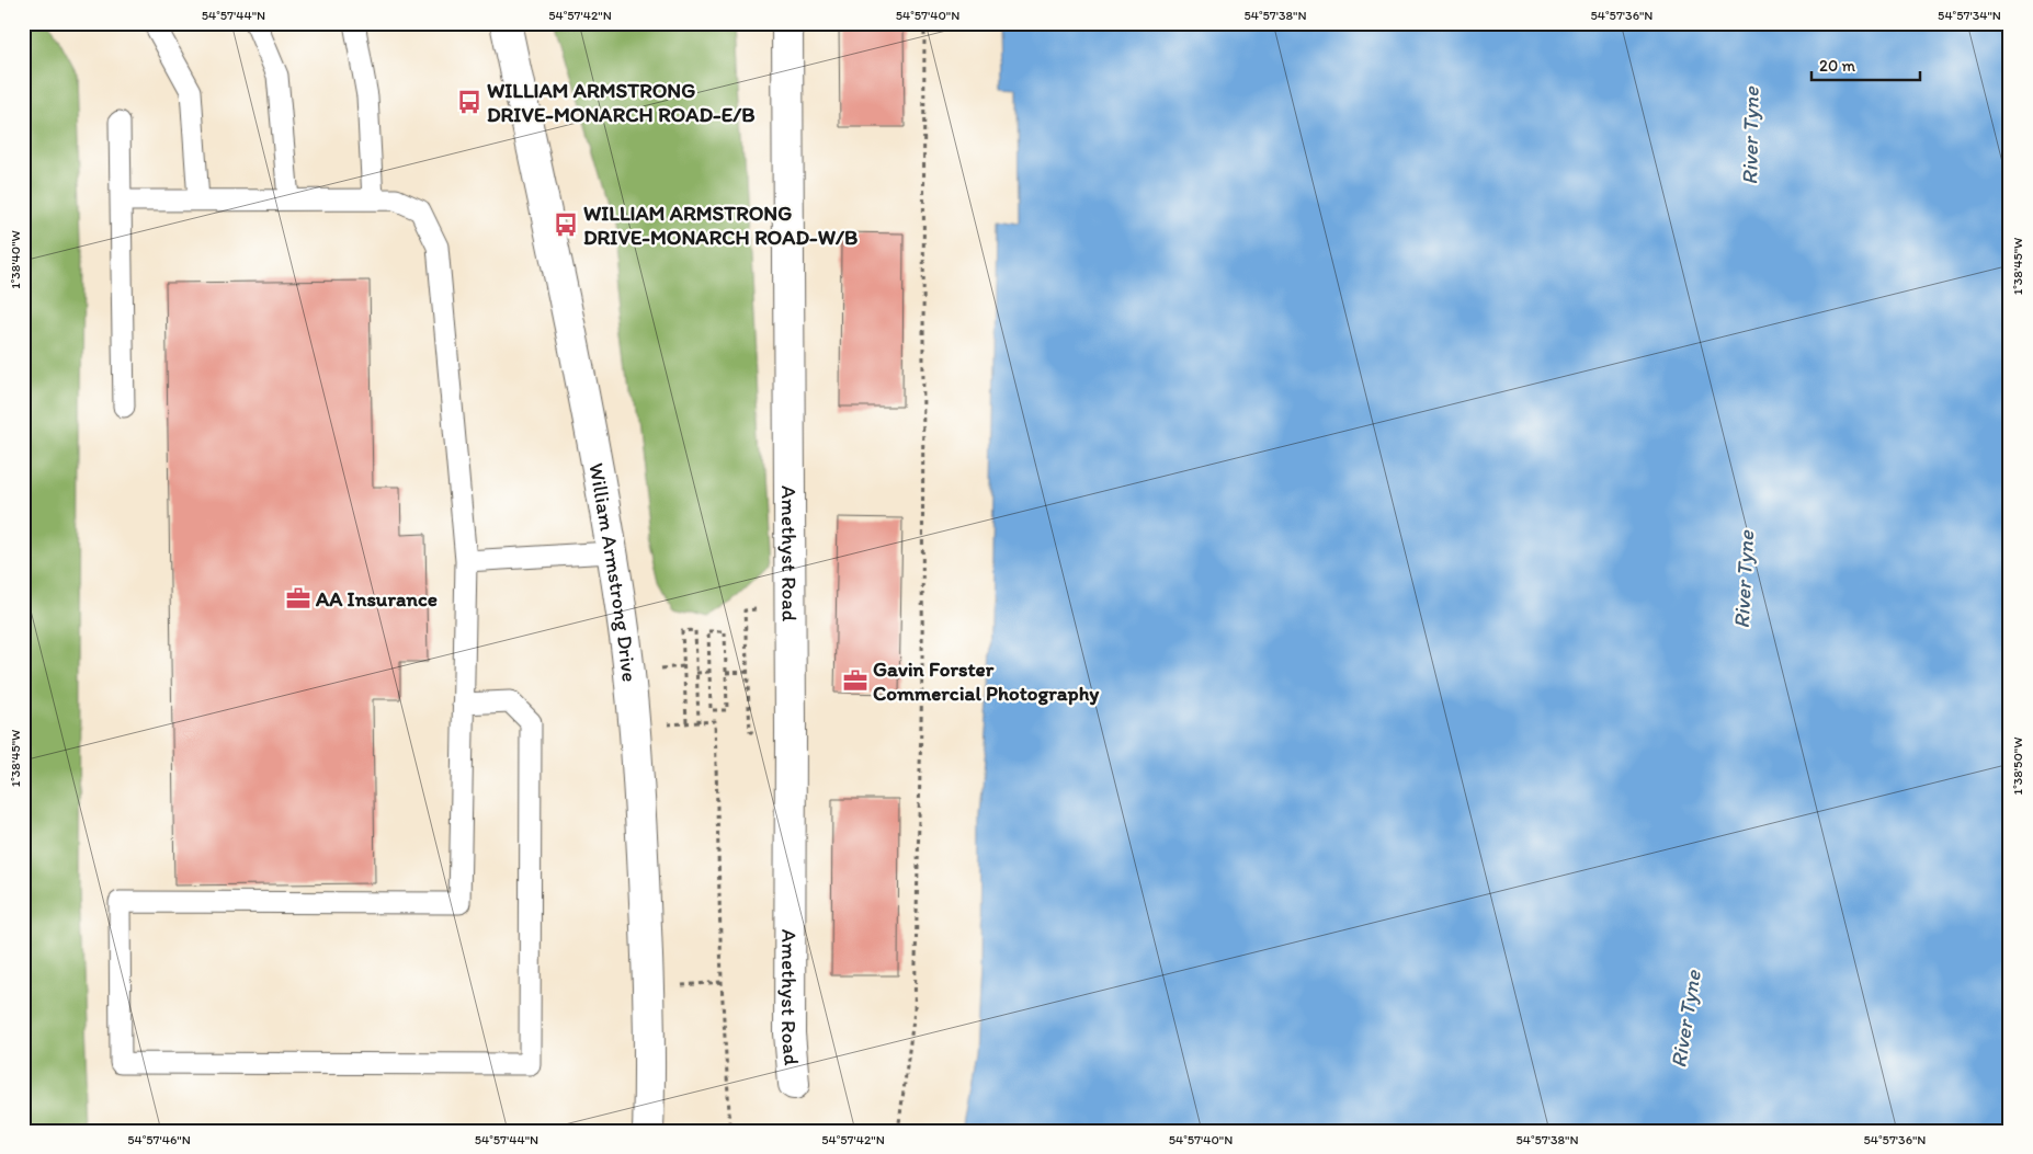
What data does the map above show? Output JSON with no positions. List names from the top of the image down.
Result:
{
  "streets": {
    "street": ["Amethyst Road", "William Armstrong Drive"]
  },
  "water": ["River Tyne"],
  "places": {
    "bus stop": ["WILLIAM ARMSTRONG DRIVE-MONARCH ROAD-E/B", "WILLIAM ARMSTRONG DRIVE-MONARCH ROAD-W/B"],
    "office": ["AA Insurance", "Gavin Forster Commercial Photography"]
  },
  "scale_bar": "20 m",
  "coordinates": [
    "54°57'44\"N",
    "54°57'42\"N",
    "54°57'40\"N",
    "54°57'38\"N",
    "54°57'36\"N",
    "54°57'34\"N",
    "1°38'40\"W",
    "1°38'45\"W",
    "1°38'50\"W",
    "54°57'46\"N"
  ]
}
